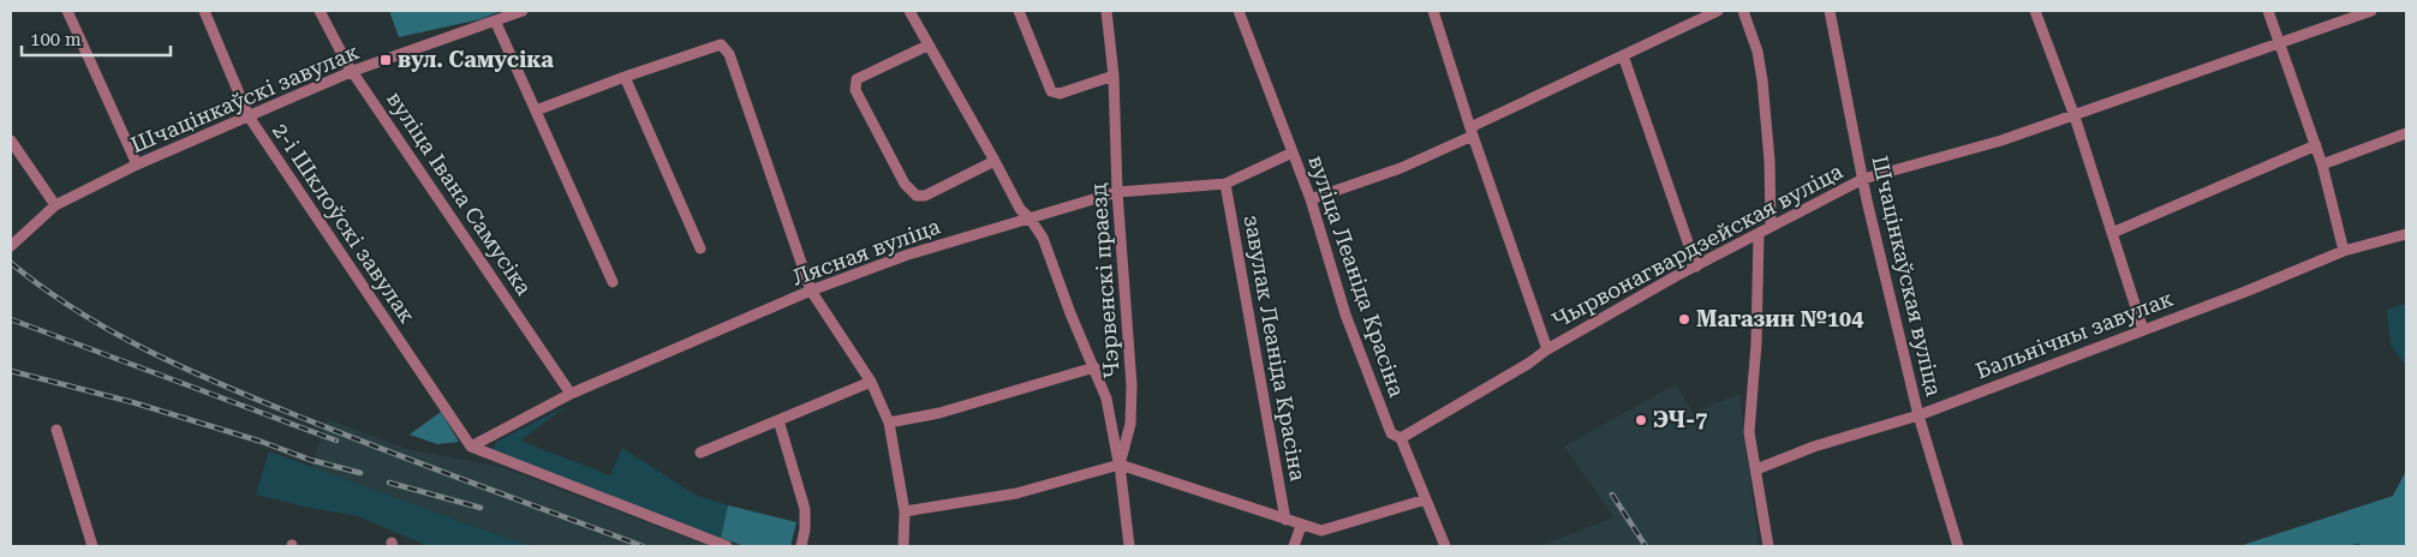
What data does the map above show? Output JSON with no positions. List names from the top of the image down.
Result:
{
  "streets": {
    "street": [
      "Шчацінкаўскі завулак",
      "вуліца Івана Самусіка",
      "2-і Шклоўскі завулак",
      "Чырвонагвардзейская вуліца",
      "Лясная вуліца",
      "вуліца Леаніда Красіна",
      "Шчацінкаўская вуліца",
      "Чэрвенскі праезд",
      "Бальнічны завулак",
      "завулак Леаніда Красіна"
    ]
  },
  "crossings": [
    ["Шчацінкаўскі завулак", "вуліца Івана Самусіка"],
    ["Шчацінкаўскі завулак", "2-і Шклоўскі завулак"],
    ["вуліца Івана Самусіка", "Лясная вуліца"],
    ["2-і Шклоўскі завулак", "Лясная вуліца"],
    ["Чырвонагвардзейская вуліца", "вуліца Леаніда Красіна"],
    ["Чырвонагвардзейская вуліца", "Шчацінкаўская вуліца"],
    ["Лясная вуліца", "вуліца Леаніда Красіна"],
    ["Лясная вуліца", "Чэрвенскі праезд"],
    ["Лясная вуліца", "завулак Леаніда Красіна"],
    ["Шчацінкаўская вуліца", "Бальнічны завулак"]
  ],
  "places": {
    "transit": ["вул. Самусіка"],
    "other": ["Магазин №104", "ЭЧ-7"]
  },
  "scale_bar": "100 m"
}
